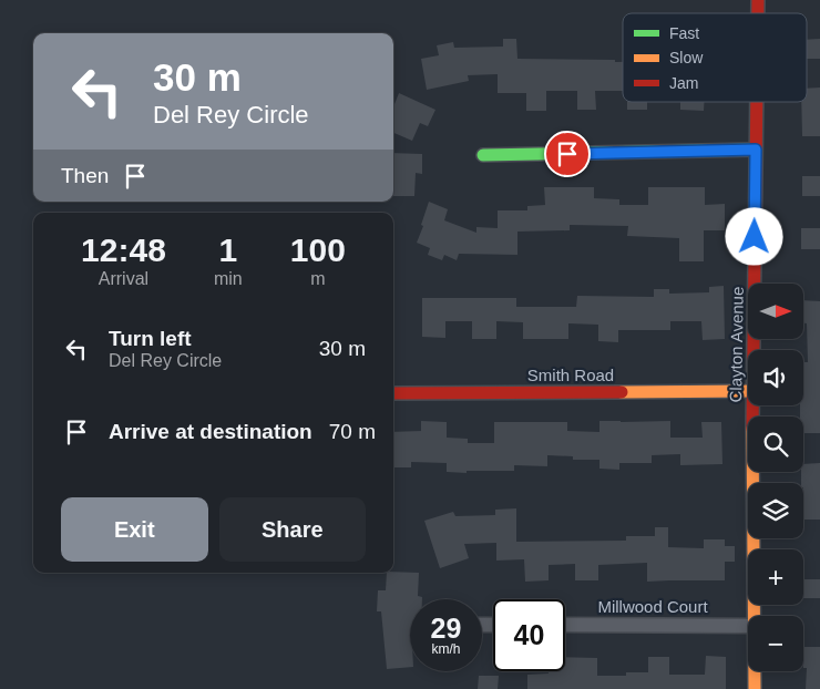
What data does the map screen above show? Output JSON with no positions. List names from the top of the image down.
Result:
{
  "streets": {
    "street": ["Clayton Avenue", "Smith Road", "Millwood Court"]
  },
  "legend": ["Fast", "Slow", "Jam"],
  "north": "right",
  "page": {
    "turn": ["30 m", "Del Rey Circle"],
    "then": "Then",
    "eta": [
      "12:48",
      "Arrival",
      "1",
      "min",
      "100",
      "m"
    ],
    "map_buttons": ["+", "−"],
    "list": [
      {
        "name": "Turn left",
        "note": "Del Rey Circle",
        "value": "30 m"
      },
      {
        "name": "Arrive at destination",
        "value": "70 m"
      }
    ],
    "buttons": ["Exit", "Share"],
    "speed": "29 km/h",
    "limit": "40"
  }
}
